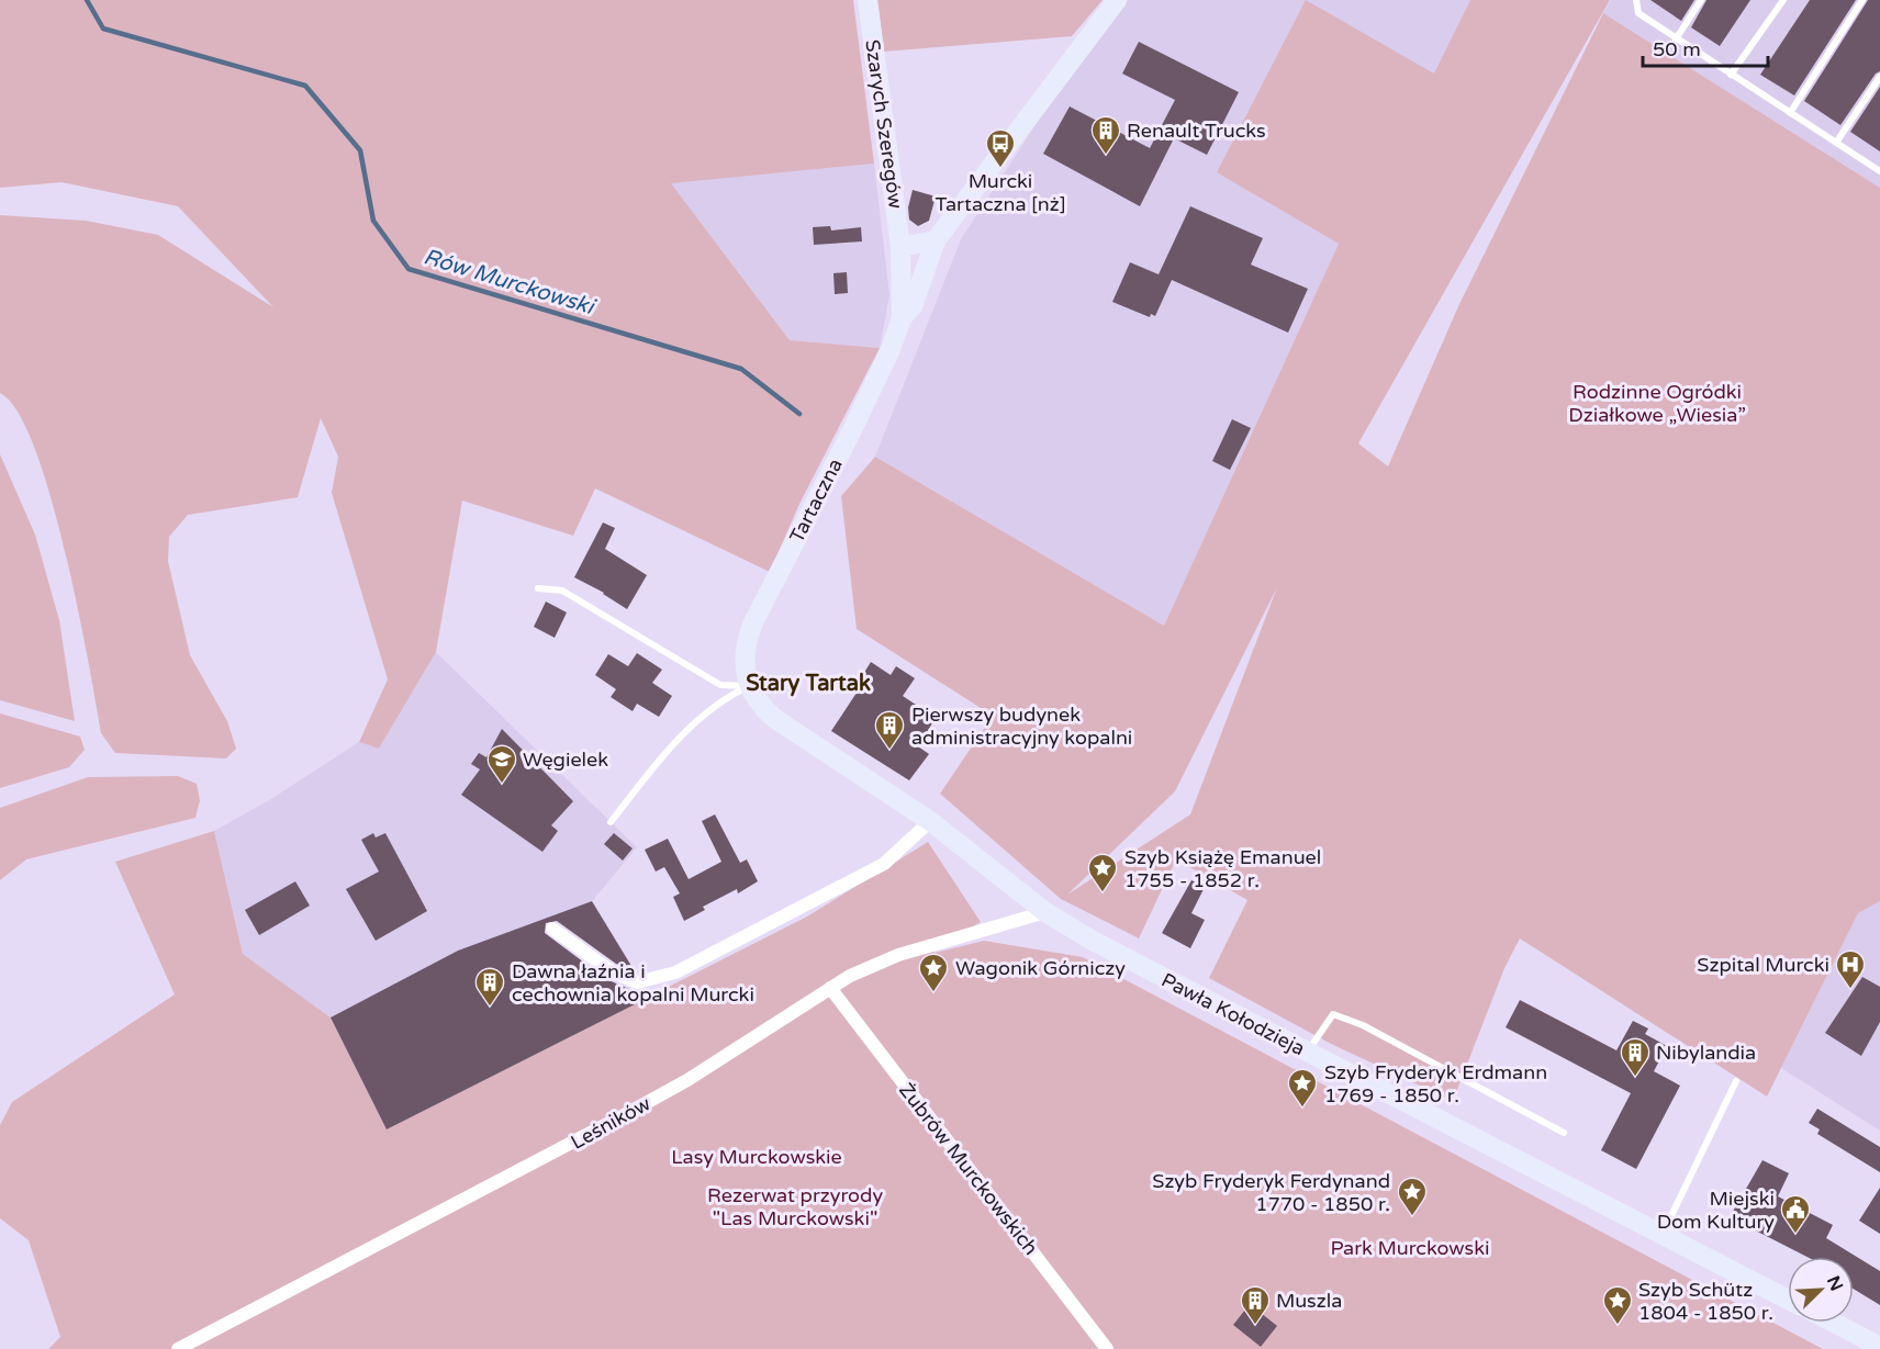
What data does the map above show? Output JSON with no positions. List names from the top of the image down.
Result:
{
  "streets": {
    "street": [
      "Szarych Szeregów",
      "Tartaczna",
      "Pawła Kołodzieja",
      "Leśników",
      "Żubrów Murckowskich"
    ]
  },
  "crossings": [
    ["Szarych Szeregów", "Tartaczna"],
    ["Tartaczna", "Pawła Kołodzieja"],
    ["Pawła Kołodzieja", "Leśników"],
    ["Leśników", "Żubrów Murckowskich"]
  ],
  "districts": ["Stary Tartak"],
  "water": ["Rów Murckowski"],
  "parks": [
    "Rodzinne Ogródki Działkowe „Wiesia”",
    "Lasy Murckowskie",
    "Rezerwat przyrody \"Las Murckowski\"",
    "Park Murckowski"
  ],
  "places": {
    "building": [
      "Renault Trucks",
      "Pierwszy budynek administracyjny kopalni",
      "Dawna łaźnia i cechownia kopalni Murcki",
      "Nibylandia",
      "Muszla"
    ],
    "bus stop": ["Murcki Tartaczna [nż]"],
    "school or university": ["Węgielek"],
    "place": [
      "Szyb Książę Emanuel 1755 - 1852 r.",
      "Wagonik Górniczy",
      "Szyb Fryderyk Erdmann 1769 - 1850 r.",
      "Szyb Fryderyk Ferdynand 1770 - 1850 r.",
      "Szyb Schütz 1804 - 1850 r."
    ],
    "hospital": ["Szpital Murcki"],
    "public building": ["Miejski Dom Kultury"]
  },
  "scale_bar": "50 m",
  "north": "top right"
}
